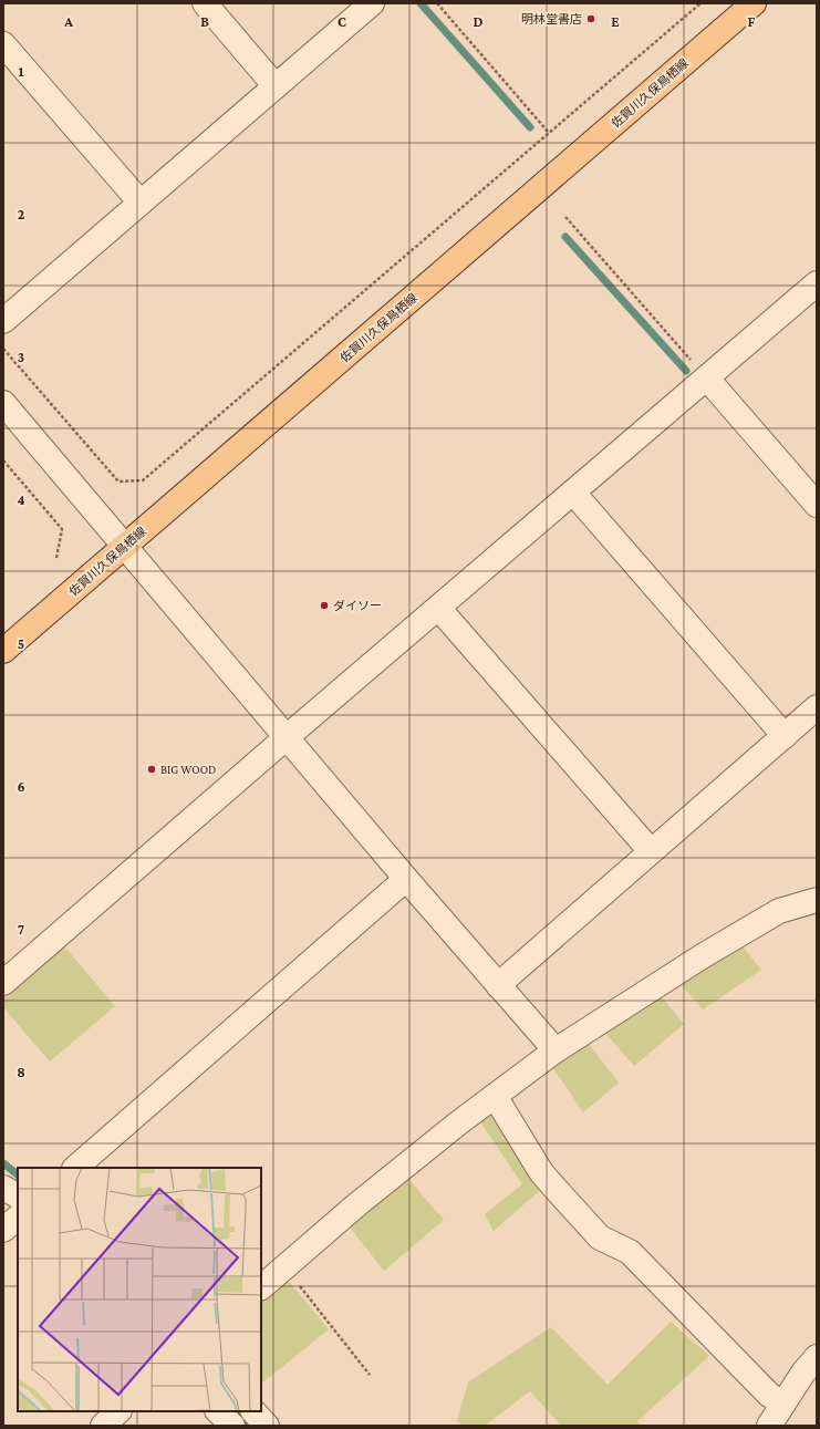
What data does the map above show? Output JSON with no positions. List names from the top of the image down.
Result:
{
  "streets": {
    "main road": ["佐賀川久保鳥栖線"]
  },
  "places": ["明林堂書店", "ダイソー", "BIG WOOD"],
  "grid": {
    "columns": [
      "A",
      "B",
      "C",
      "D",
      "E",
      "F"
    ],
    "rows": [
      "1",
      "2",
      "3",
      "4",
      "5",
      "6",
      "7",
      "8"
    ]
  }
}
